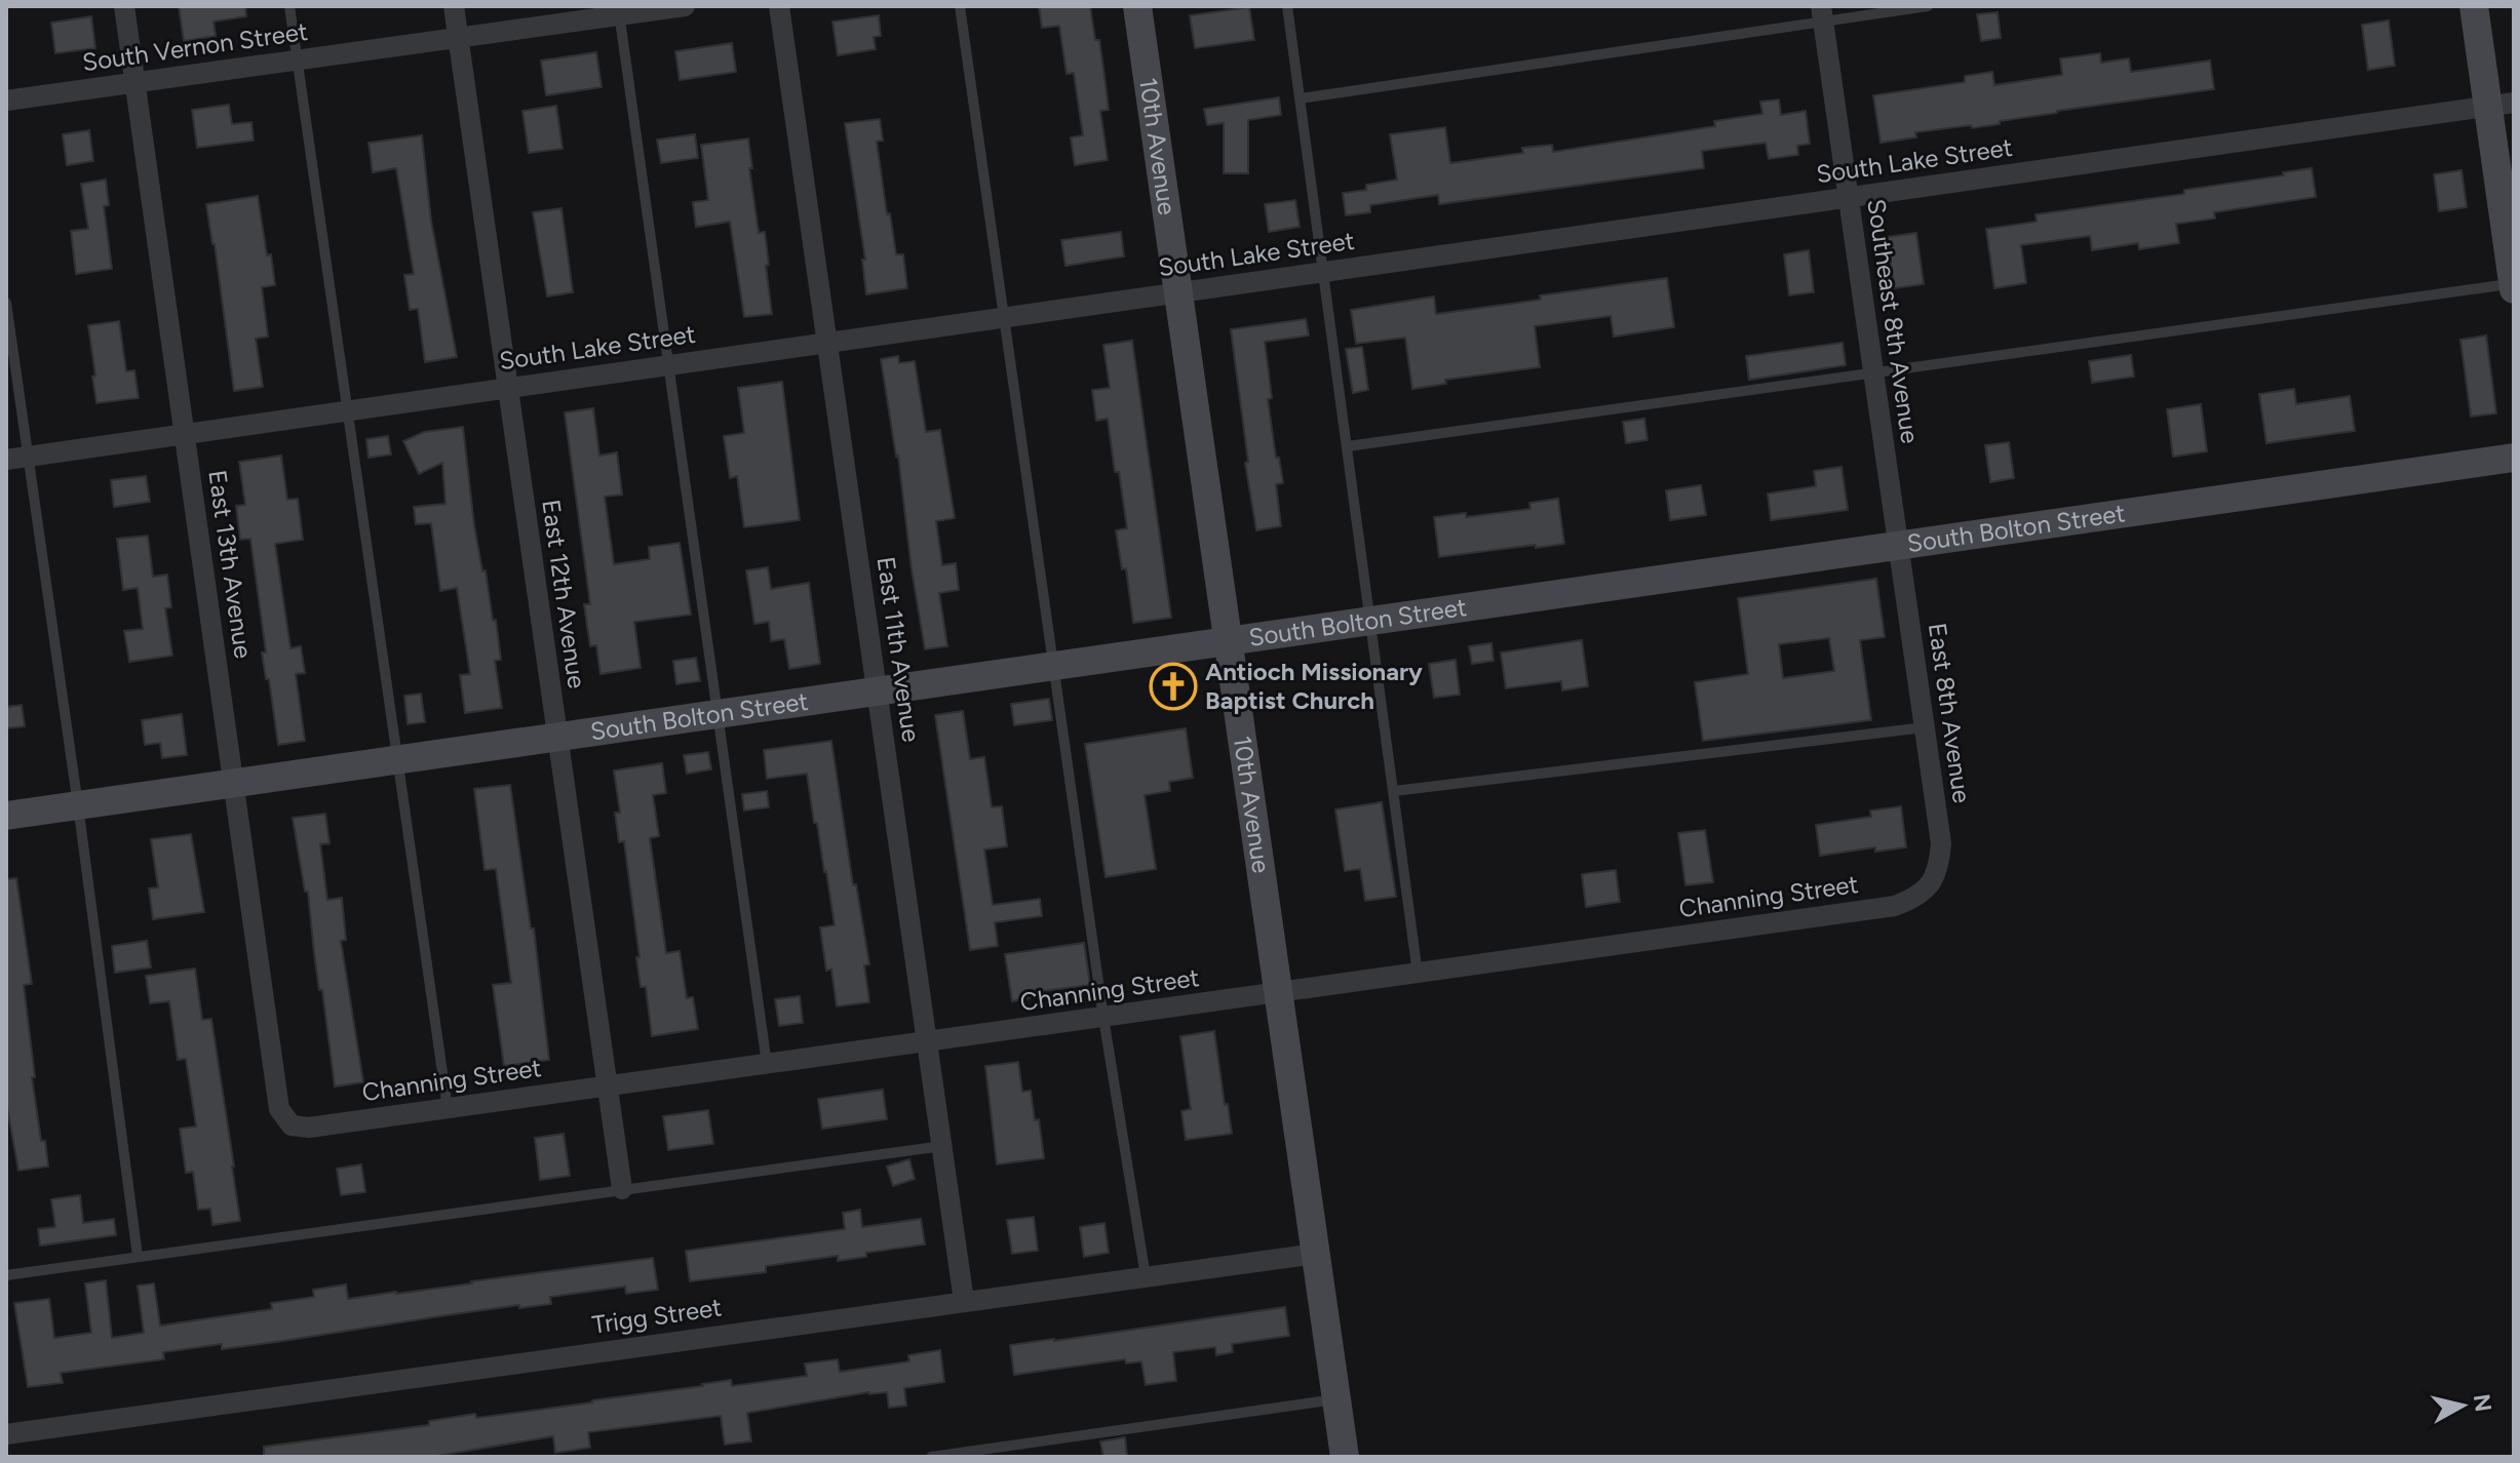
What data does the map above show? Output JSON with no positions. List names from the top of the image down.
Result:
{
  "streets": {
    "main road": ["10th Avenue", "South Bolton Street"],
    "street": [
      "South Vernon Street",
      "South Lake Street",
      "Southeast 8th Avenue",
      "East 13th Avenue",
      "East 12th Avenue",
      "East 11th Avenue",
      "East 8th Avenue",
      "Channing Street",
      "Trigg Street"
    ]
  },
  "crossings": [
    ["South Vernon Street", "East 13th Avenue"],
    ["South Vernon Street", "East 12th Avenue"],
    ["10th Avenue", "South Lake Street"],
    ["10th Avenue", "South Bolton Street"],
    ["10th Avenue", "Channing Street"],
    ["10th Avenue", "Trigg Street"],
    ["South Lake Street", "Southeast 8th Avenue"],
    ["South Lake Street", "East 13th Avenue"],
    ["South Lake Street", "East 12th Avenue"],
    ["South Lake Street", "East 11th Avenue"],
    ["Southeast 8th Avenue", "South Bolton Street"],
    ["Southeast 8th Avenue", "East 8th Avenue"],
    ["South Bolton Street", "East 13th Avenue"],
    ["South Bolton Street", "East 12th Avenue"],
    ["South Bolton Street", "East 11th Avenue"],
    ["South Bolton Street", "East 8th Avenue"],
    ["East 13th Avenue", "Channing Street"],
    ["East 12th Avenue", "Channing Street"],
    ["East 11th Avenue", "Channing Street"],
    ["East 11th Avenue", "Trigg Street"],
    ["East 8th Avenue", "Channing Street"]
  ],
  "places": {
    "church": ["Antioch Missionary Baptist Church"]
  },
  "north": "right"
}
